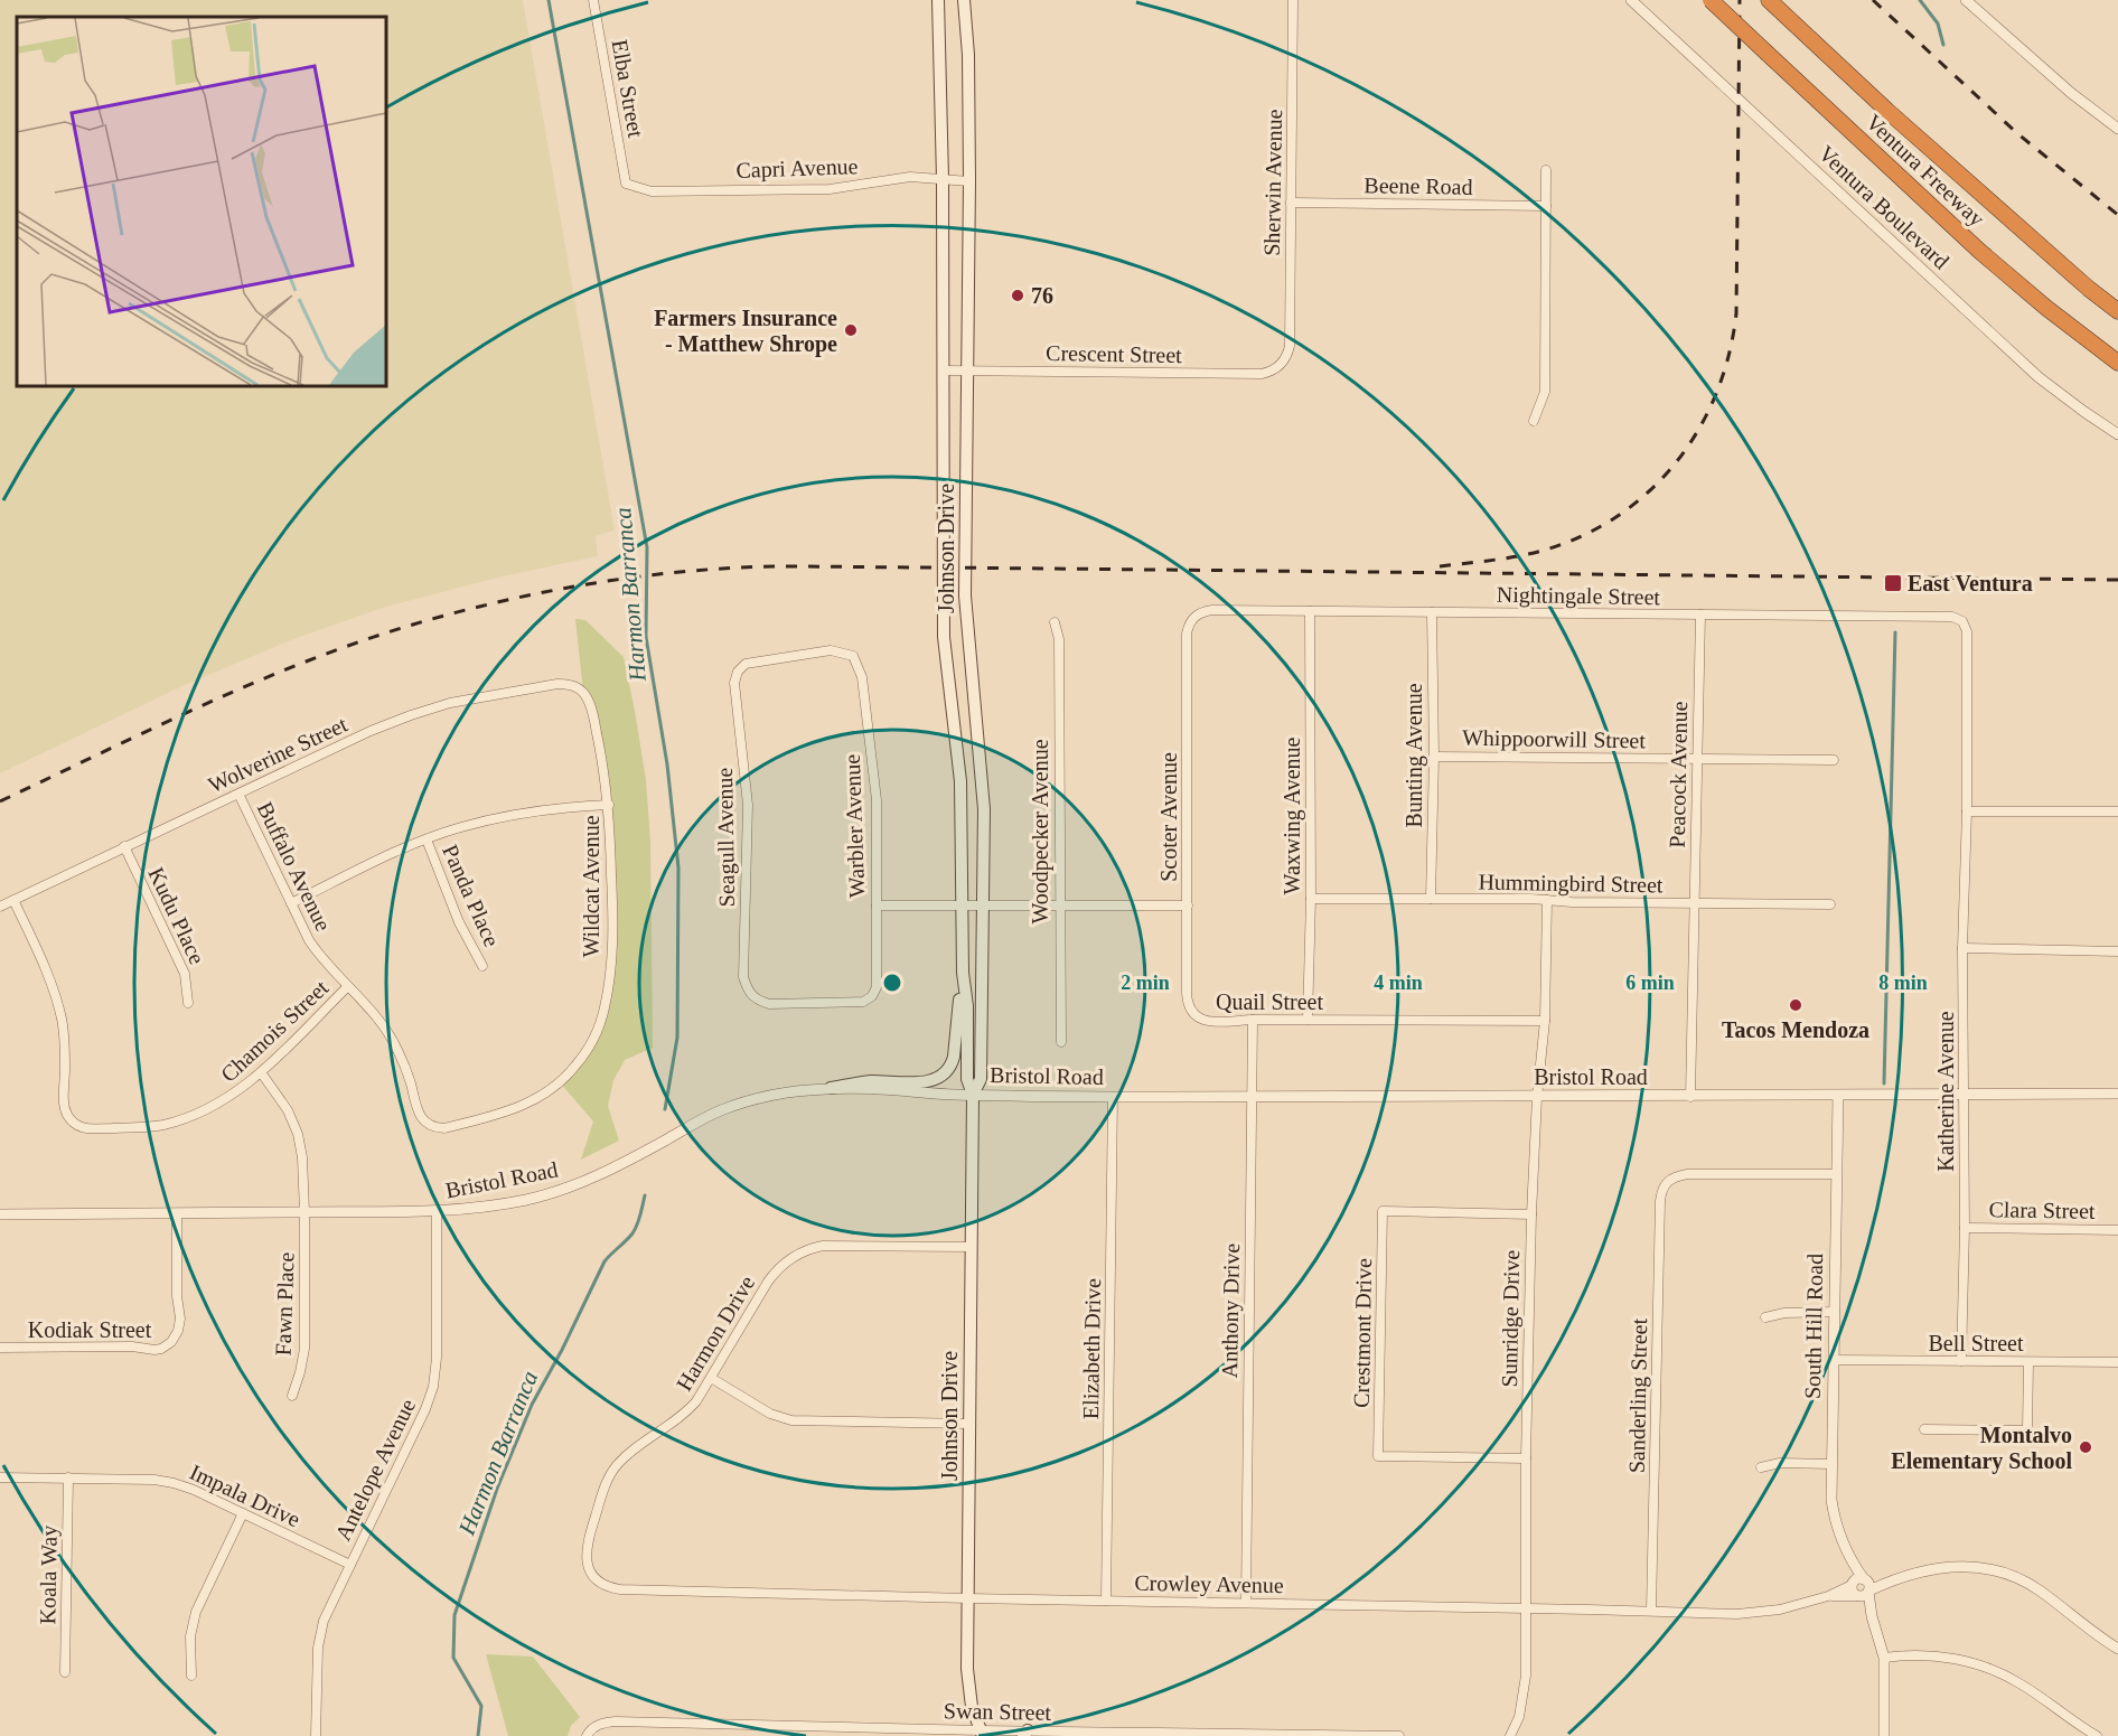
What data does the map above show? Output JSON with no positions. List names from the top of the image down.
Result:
{
  "streets": {
    "highway": ["Ventura Freeway"],
    "main road": ["Johnson Drive"],
    "street": [
      "Elba Street",
      "Capri Avenue",
      "Sherwin Avenue",
      "Beene Road",
      "Ventura Boulevard",
      "Crescent Street",
      "Nightingale Street",
      "Whippoorwill Street",
      "Wolverine Street",
      "Bunting Avenue",
      "Peacock Avenue",
      "Waxwing Avenue",
      "Scoter Avenue",
      "Warbler Avenue",
      "Woodpecker Avenue",
      "Seagull Avenue",
      "Buffalo Avenue",
      "Hummingbird Street",
      "Wildcat Avenue",
      "Panda Place",
      "Kudu Place",
      "Quail Street",
      "Chamois Street",
      "Bristol Road",
      "Katherine Avenue",
      "Clara Street",
      "Fawn Place",
      "Anthony Drive",
      "Sunridge Drive",
      "South Hill Road",
      "Kodiak Street",
      "Harmon Drive",
      "Crestmont Drive",
      "Bell Street",
      "Elizabeth Drive",
      "Sanderling Street",
      "Antelope Avenue",
      "Impala Drive",
      "Koala Way",
      "Crowley Avenue",
      "Swan Street"
    ]
  },
  "crossings": [
    ["Elba Street", "Capri Avenue"],
    ["Capri Avenue", "Johnson Drive"],
    ["Sherwin Avenue", "Beene Road"],
    ["Sherwin Avenue", "Crescent Street"],
    ["Crescent Street", "Johnson Drive"],
    ["Johnson Drive", "Bristol Road"],
    ["Johnson Drive", "Harmon Drive"],
    ["Johnson Drive", "Crowley Avenue"],
    ["Johnson Drive", "Swan Street"],
    ["Nightingale Street", "Bunting Avenue"],
    ["Nightingale Street", "Peacock Avenue"],
    ["Nightingale Street", "Waxwing Avenue"],
    ["Nightingale Street", "Scoter Avenue"],
    ["Nightingale Street", "Katherine Avenue"],
    ["Whippoorwill Street", "Bunting Avenue"],
    ["Whippoorwill Street", "Peacock Avenue"],
    ["Wolverine Street", "Buffalo Avenue"],
    ["Wolverine Street", "Wildcat Avenue"],
    ["Wolverine Street", "Kudu Place"],
    ["Wolverine Street", "Chamois Street"],
    ["Bunting Avenue", "Hummingbird Street"],
    ["Peacock Avenue", "Hummingbird Street"],
    ["Peacock Avenue", "Bristol Road"],
    ["Waxwing Avenue", "Hummingbird Street"],
    ["Waxwing Avenue", "Quail Street"],
    ["Scoter Avenue", "Quail Street"],
    ["Warbler Avenue", "Seagull Avenue"],
    ["Buffalo Avenue", "Wildcat Avenue"],
    ["Buffalo Avenue", "Chamois Street"],
    ["Hummingbird Street", "Sunridge Drive"],
    ["Quail Street", "Anthony Drive"],
    ["Quail Street", "Sunridge Drive"],
    ["Chamois Street", "Fawn Place"],
    ["Bristol Road", "Katherine Avenue"],
    ["Bristol Road", "Fawn Place"],
    ["Bristol Road", "Anthony Drive"],
    ["Bristol Road", "Sunridge Drive"],
    ["Bristol Road", "South Hill Road"],
    ["Bristol Road", "Kodiak Street"],
    ["Bristol Road", "Elizabeth Drive"],
    ["Bristol Road", "Antelope Avenue"],
    ["Katherine Avenue", "Clara Street"],
    ["Katherine Avenue", "Bell Street"],
    ["Anthony Drive", "Crowley Avenue"],
    ["Sunridge Drive", "Crestmont Drive"],
    ["Sunridge Drive", "Crowley Avenue"],
    ["South Hill Road", "Bell Street"],
    ["South Hill Road", "Sanderling Street"],
    ["South Hill Road", "Crowley Avenue"],
    ["Harmon Drive", "Crowley Avenue"],
    ["Elizabeth Drive", "Crowley Avenue"],
    ["Sanderling Street", "Crowley Avenue"],
    ["Antelope Avenue", "Impala Drive"],
    ["Impala Drive", "Koala Way"]
  ],
  "water": ["Harmon Barranca"],
  "places": {
    "other": [
      "76",
      "Farmers Insurance - Matthew Shrope",
      "Tacos Mendoza",
      "Montalvo Elementary School"
    ],
    "transit": ["East Ventura"]
  },
  "rings": [
    "2 min",
    "4 min",
    "6 min",
    "8 min"
  ]
}
